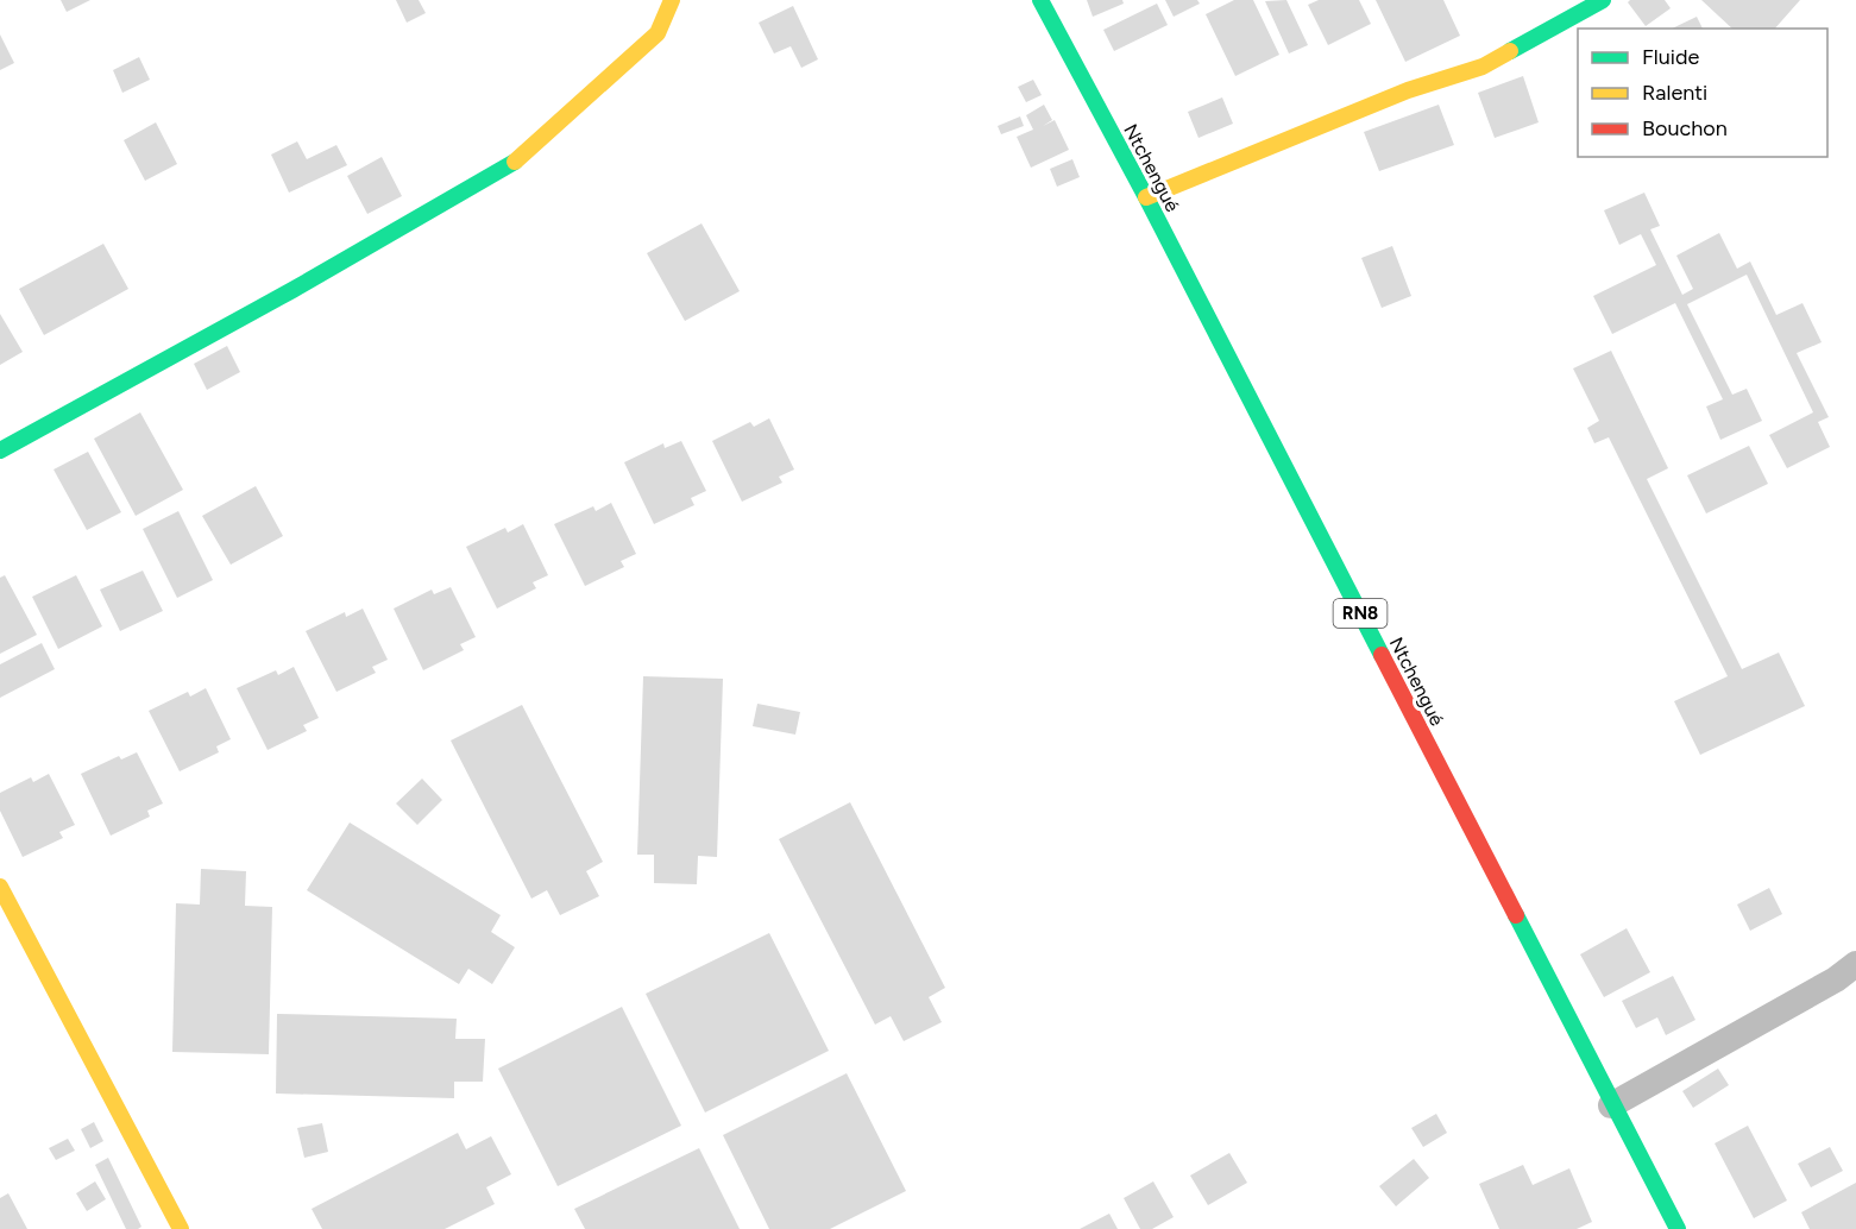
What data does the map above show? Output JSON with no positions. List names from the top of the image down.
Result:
{
  "streets": {
    "street": ["Ntchengué", "RN8"]
  },
  "legend": ["Fluide", "Ralenti", "Bouchon"]
}
